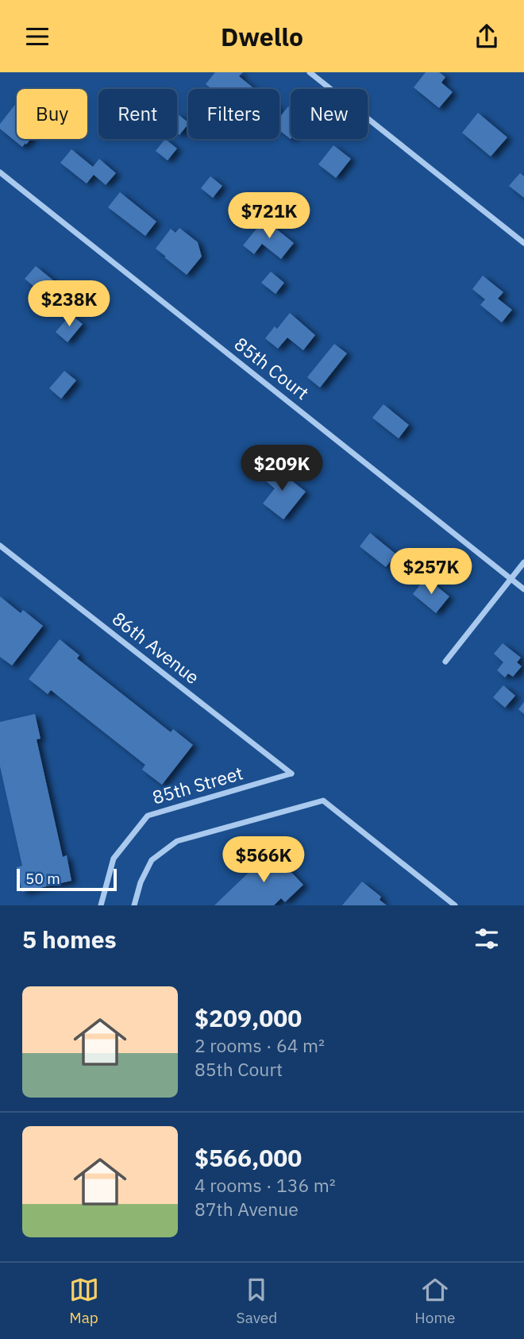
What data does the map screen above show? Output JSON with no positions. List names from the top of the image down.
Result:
{
  "streets": {
    "street": ["85th Court", "86th Avenue", "85th Street"]
  },
  "crossings": [
    ["86th Avenue", "85th Street"]
  ],
  "scale_bar": "50 m",
  "page": {
    "header": "Dwello",
    "chip": [
      "Buy",
      "Rent",
      "Filters",
      "New"
    ],
    "price": [
      "$721K",
      "$238K",
      "$209K",
      "$257K",
      "$566K"
    ],
    "scale": "50 m",
    "heading": "5 homes",
    "list": [
      {
        "name": "$209,000",
        "note": "2 rooms · 64 m² · 85th Court"
      },
      {
        "name": "$566,000",
        "note": "4 rooms · 136 m² · 87th Avenue"
      }
    ],
    "tabs": ["Map", "Saved", "Home"]
  }
}
